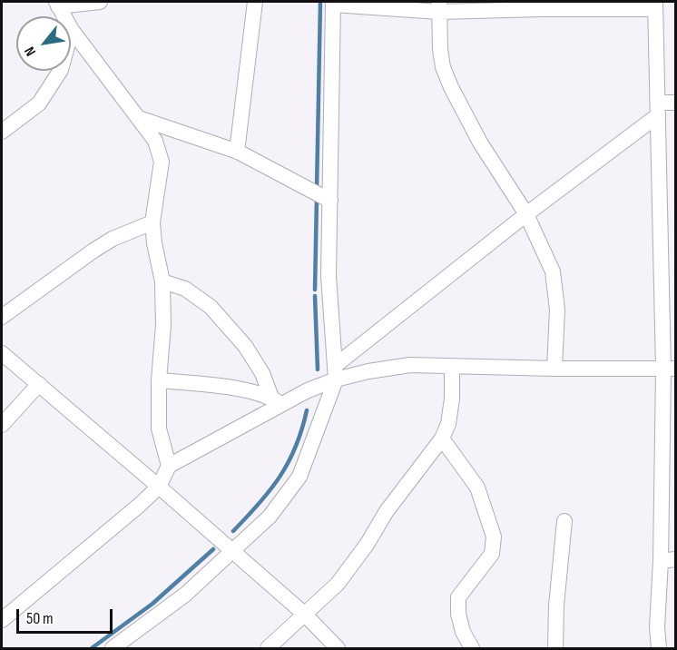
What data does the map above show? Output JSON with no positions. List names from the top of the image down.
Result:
{
  "scale_bar": "50 m",
  "north": "bottom left"
}
